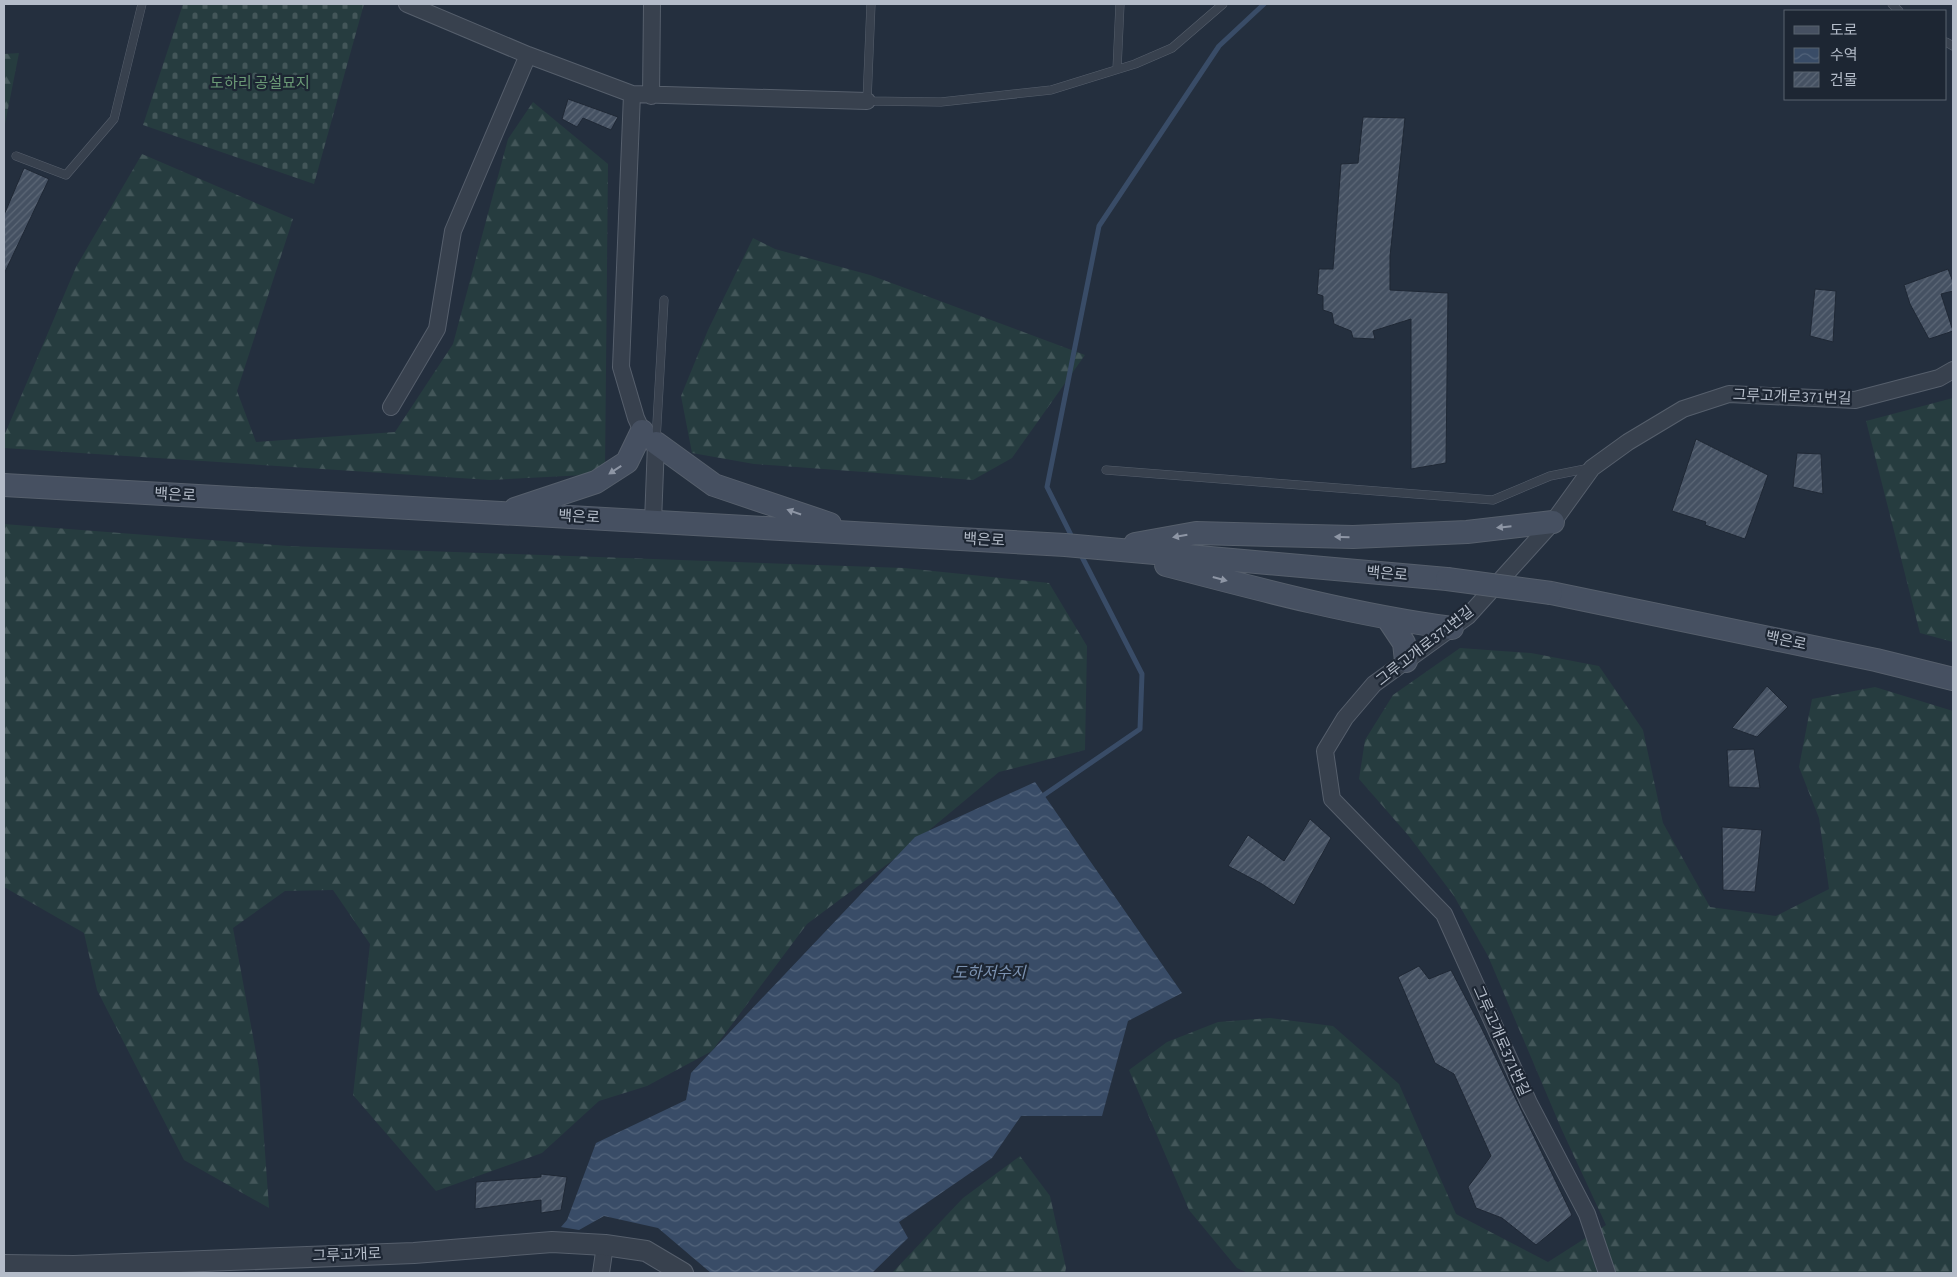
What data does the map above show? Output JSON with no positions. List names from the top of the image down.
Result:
{
  "streets": {
    "main road": ["백은로"],
    "street": ["그루고개로371번길", "그루고개로"]
  },
  "water": ["도하저수지"],
  "parks": ["도하리 공설묘지"],
  "legend": ["도로", "수역", "건물"]
}
